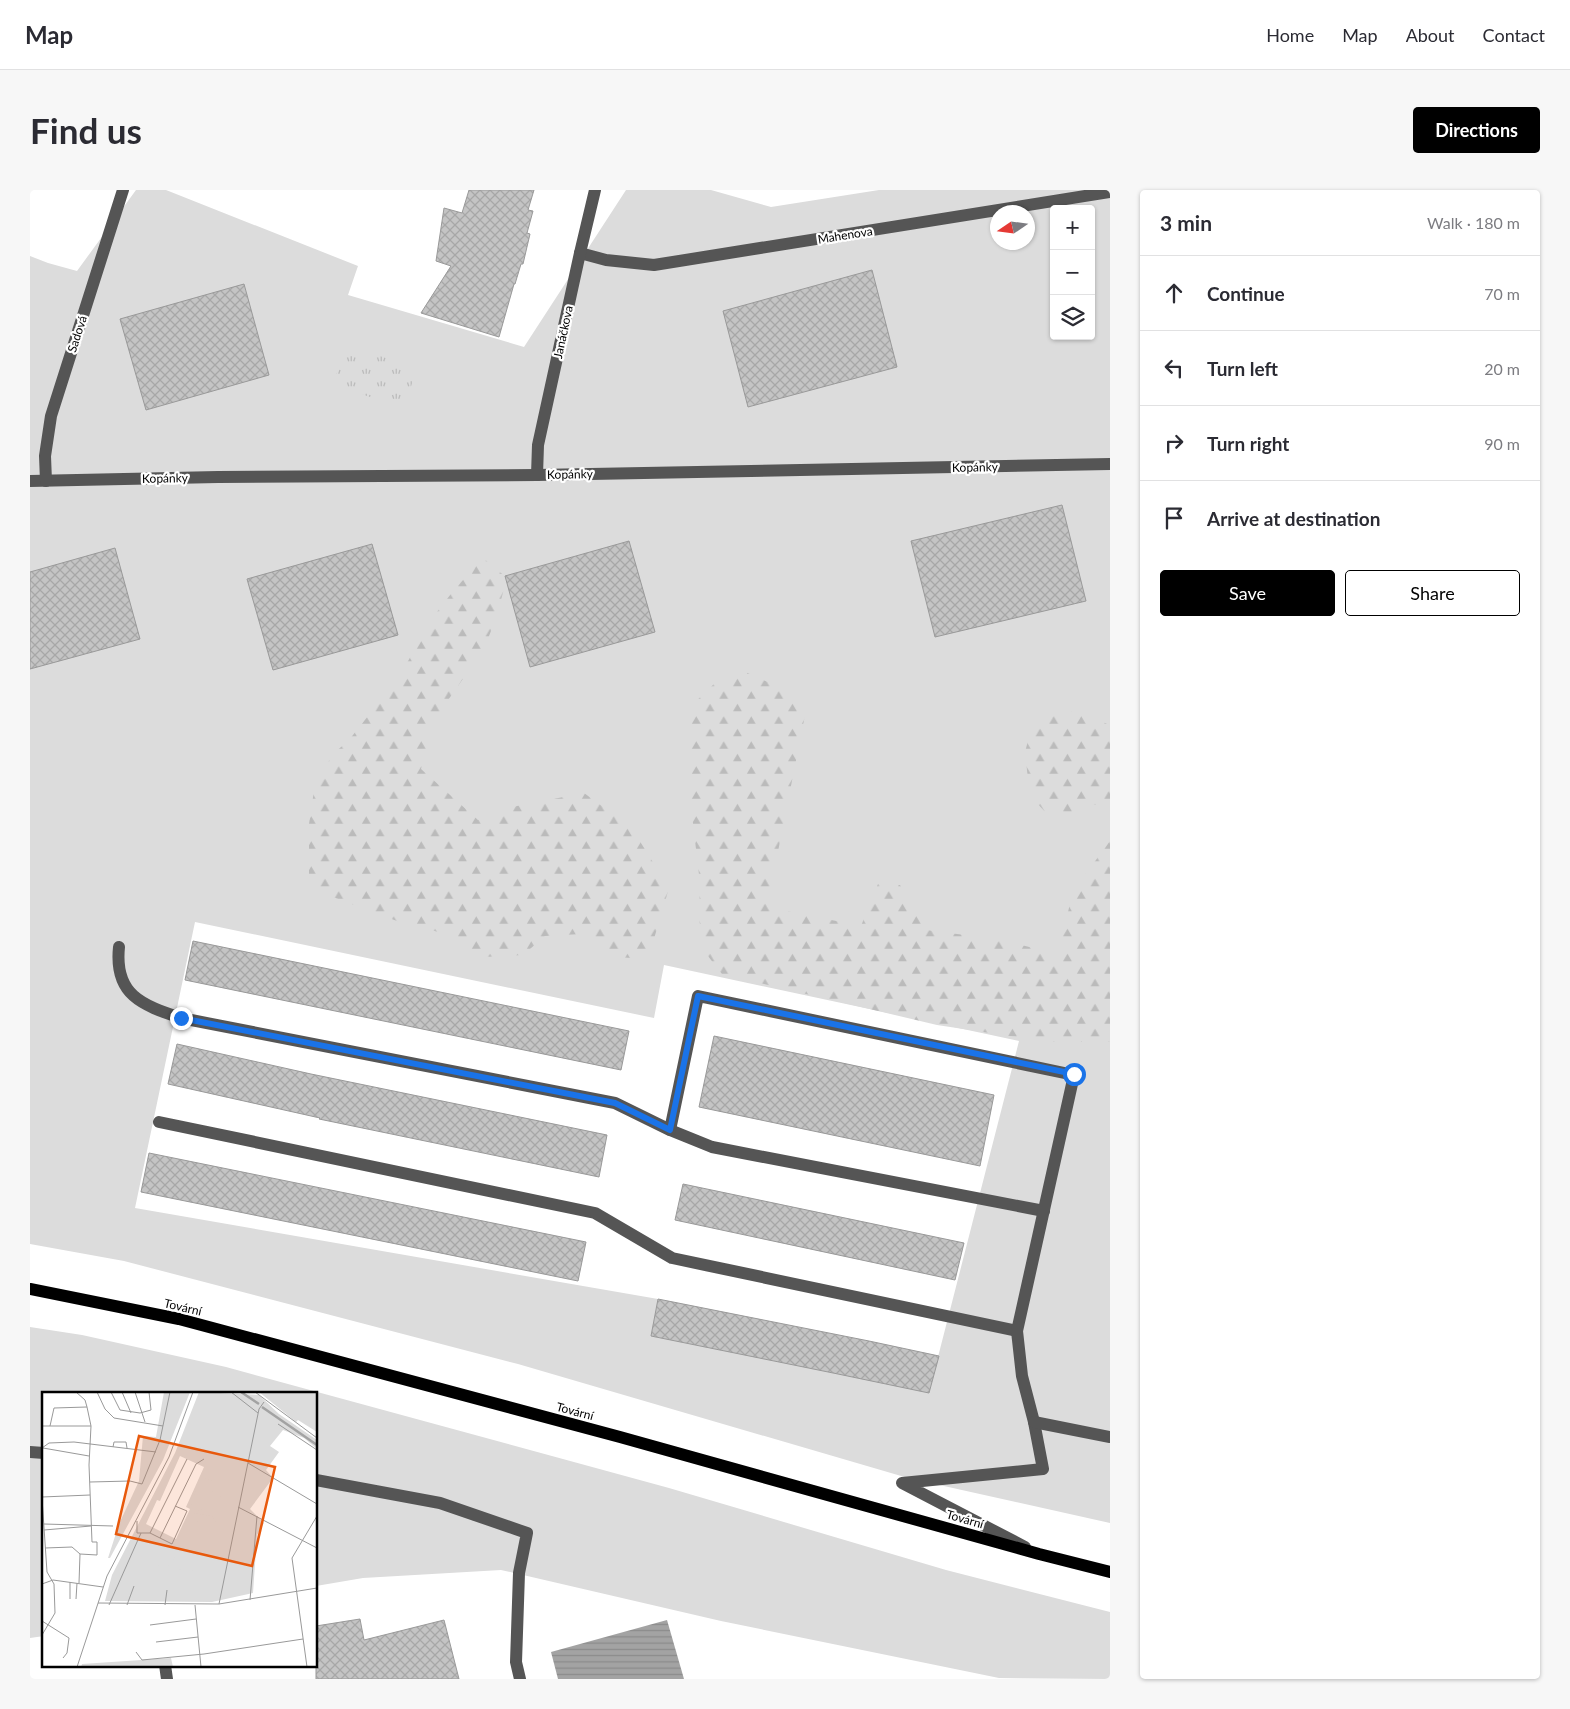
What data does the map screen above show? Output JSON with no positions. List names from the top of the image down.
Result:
{
  "streets": {
    "main road": ["Tovární"],
    "street": [
      "Mahenova",
      "Janáčkova",
      "Sadová",
      "Kopánky"
    ]
  },
  "crossings": [
    ["Mahenova", "Janáčkova"],
    ["Janáčkova", "Kopánky"],
    ["Sadová", "Kopánky"]
  ],
  "north": "left",
  "page": {
    "header": "Map",
    "nav": [
      "Home",
      "Map",
      "About",
      "Contact"
    ],
    "buttons": [
      "Directions",
      ["Save", "Share"]
    ],
    "title": "Find us",
    "heading": ["3 min", "Walk · 180 m"],
    "map_buttons": ["+", "−"],
    "list": [
      ["Continue", "70 m"],
      ["Turn left", "20 m"],
      ["Turn right", "90 m"],
      "Arrive at destination"
    ]
  }
}
